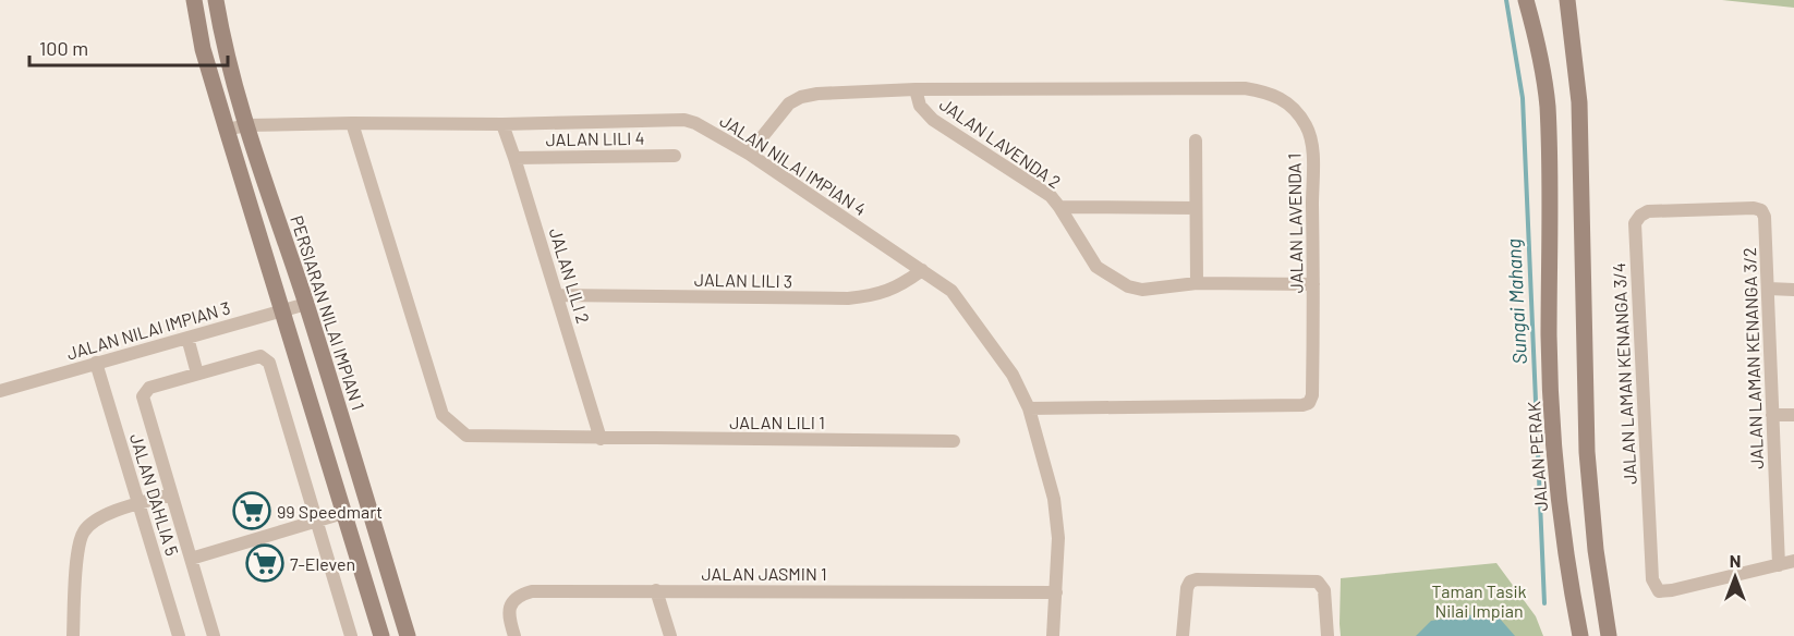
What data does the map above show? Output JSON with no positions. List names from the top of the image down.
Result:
{
  "streets": {
    "street": [
      "JALAN LILI 4",
      "JALAN LAVENDA 2",
      "JALAN NILAI IMPIAN 4",
      "JALAN LAVENDA 1",
      "JALAN LILI 2",
      "JALAN LILI 3",
      "PERSIARAN NILAI IMPIAN 1",
      "JALAN NILAI IMPIAN 3",
      "JALAN LAMAN KENANGA 3/2",
      "JALAN LAMAN KENANGA 3/4",
      "JALAN LILI 1",
      "JALAN PERAK",
      "JALAN DAHLIA 5",
      "JALAN JASMIN 1"
    ]
  },
  "crossings": [
    ["JALAN LILI 4", "JALAN LILI 2"],
    ["JALAN LAVENDA 2", "JALAN LAVENDA 1"],
    ["JALAN NILAI IMPIAN 4", "JALAN LAVENDA 1"],
    ["JALAN NILAI IMPIAN 4", "JALAN LILI 2"],
    ["JALAN NILAI IMPIAN 4", "JALAN LILI 3"],
    ["JALAN NILAI IMPIAN 4", "PERSIARAN NILAI IMPIAN 1"],
    ["JALAN NILAI IMPIAN 4", "JALAN LILI 1"],
    ["JALAN NILAI IMPIAN 4", "JALAN JASMIN 1"],
    ["JALAN LILI 2", "JALAN LILI 3"],
    ["JALAN LILI 2", "JALAN LILI 1"],
    ["PERSIARAN NILAI IMPIAN 1", "JALAN NILAI IMPIAN 3"],
    ["JALAN NILAI IMPIAN 3", "JALAN DAHLIA 5"],
    ["JALAN LAMAN KENANGA 3/2", "JALAN LAMAN KENANGA 3/4"]
  ],
  "water": ["Sungai Mahang"],
  "parks": ["Taman Tasik Nilai Impian"],
  "places": {
    "supermarket": ["99 Speedmart", "7-Eleven"]
  },
  "scale_bar": "100 m",
  "north": "top"
}
